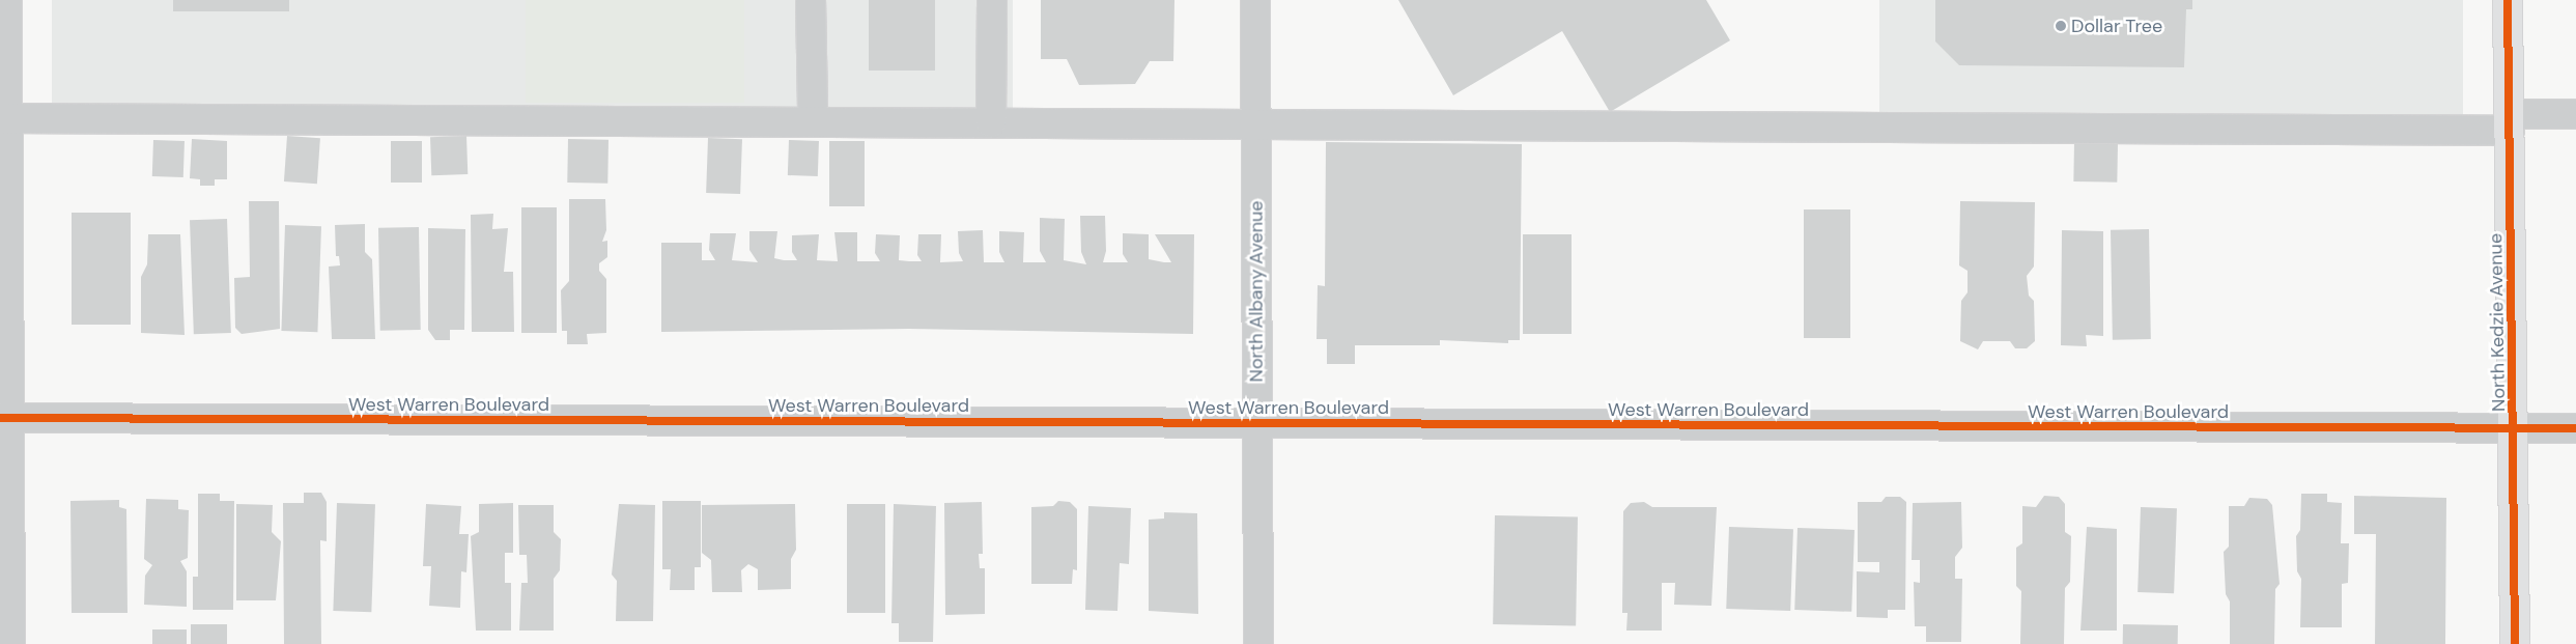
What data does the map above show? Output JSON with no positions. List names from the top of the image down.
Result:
{
  "streets": {
    "main road": ["North Kedzie Avenue"],
    "street": ["North Albany Avenue", "West Warren Boulevard"]
  },
  "crossings": [
    ["North Albany Avenue", "West Warren Boulevard"],
    ["North Kedzie Avenue", "West Warren Boulevard"]
  ],
  "places": ["Dollar Tree"]
}
